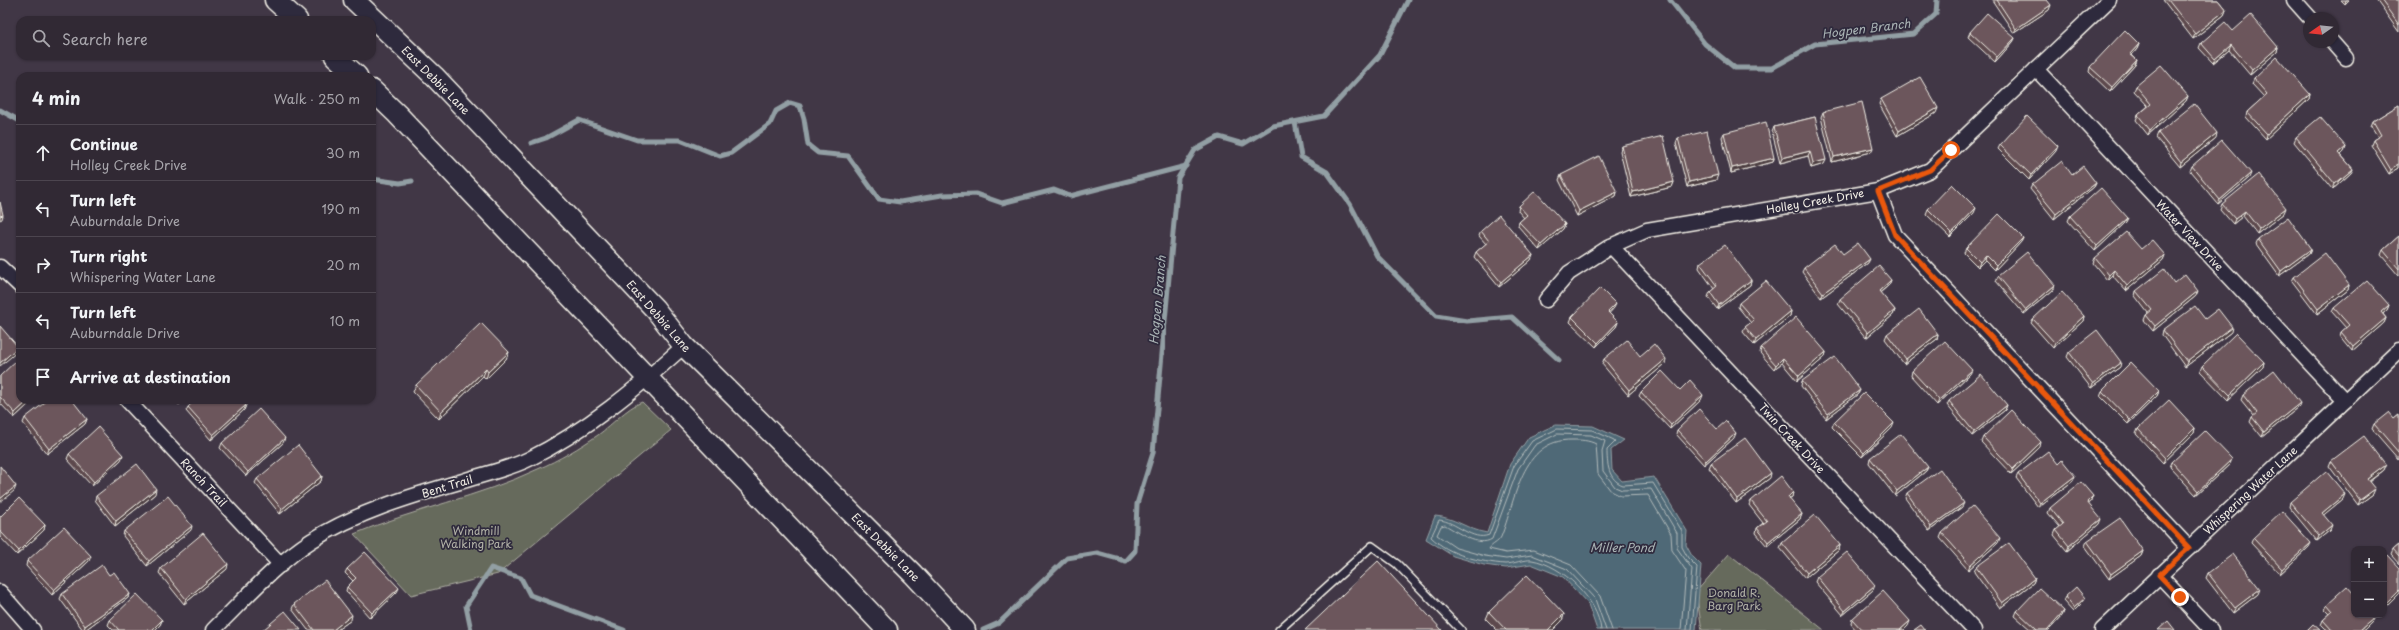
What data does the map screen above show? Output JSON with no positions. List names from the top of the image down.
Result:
{
  "streets": {
    "main road": ["East Debbie Lane"],
    "street": [
      "Holley Creek Drive",
      "Water View Drive",
      "Twin Creek Drive",
      "Ranch Trail",
      "Bent Trail",
      "Whispering Water Lane"
    ]
  },
  "crossings": [
    ["East Debbie Lane", "Bent Trail"],
    ["Holley Creek Drive", "Water View Drive"],
    ["Holley Creek Drive", "Twin Creek Drive"],
    ["Water View Drive", "Whispering Water Lane"],
    ["Ranch Trail", "Bent Trail"]
  ],
  "water": ["Hogpen Branch", "Miller Pond"],
  "parks": ["Windmill Walking Park", "Donald R. Barg Park"],
  "north": "left",
  "page": {
    "search": "Search here",
    "heading": ["4 min", "Walk · 250 m"],
    "list": [
      ["Continue", "Holley Creek Drive", "30 m"],
      ["Turn left", "Auburndale Drive", "190 m"],
      ["Turn right", "Whispering Water Lane", "20 m"],
      ["Turn left", "Auburndale Drive", "10 m"],
      "Arrive at destination"
    ],
    "map_buttons": ["+", "−"]
  }
}
